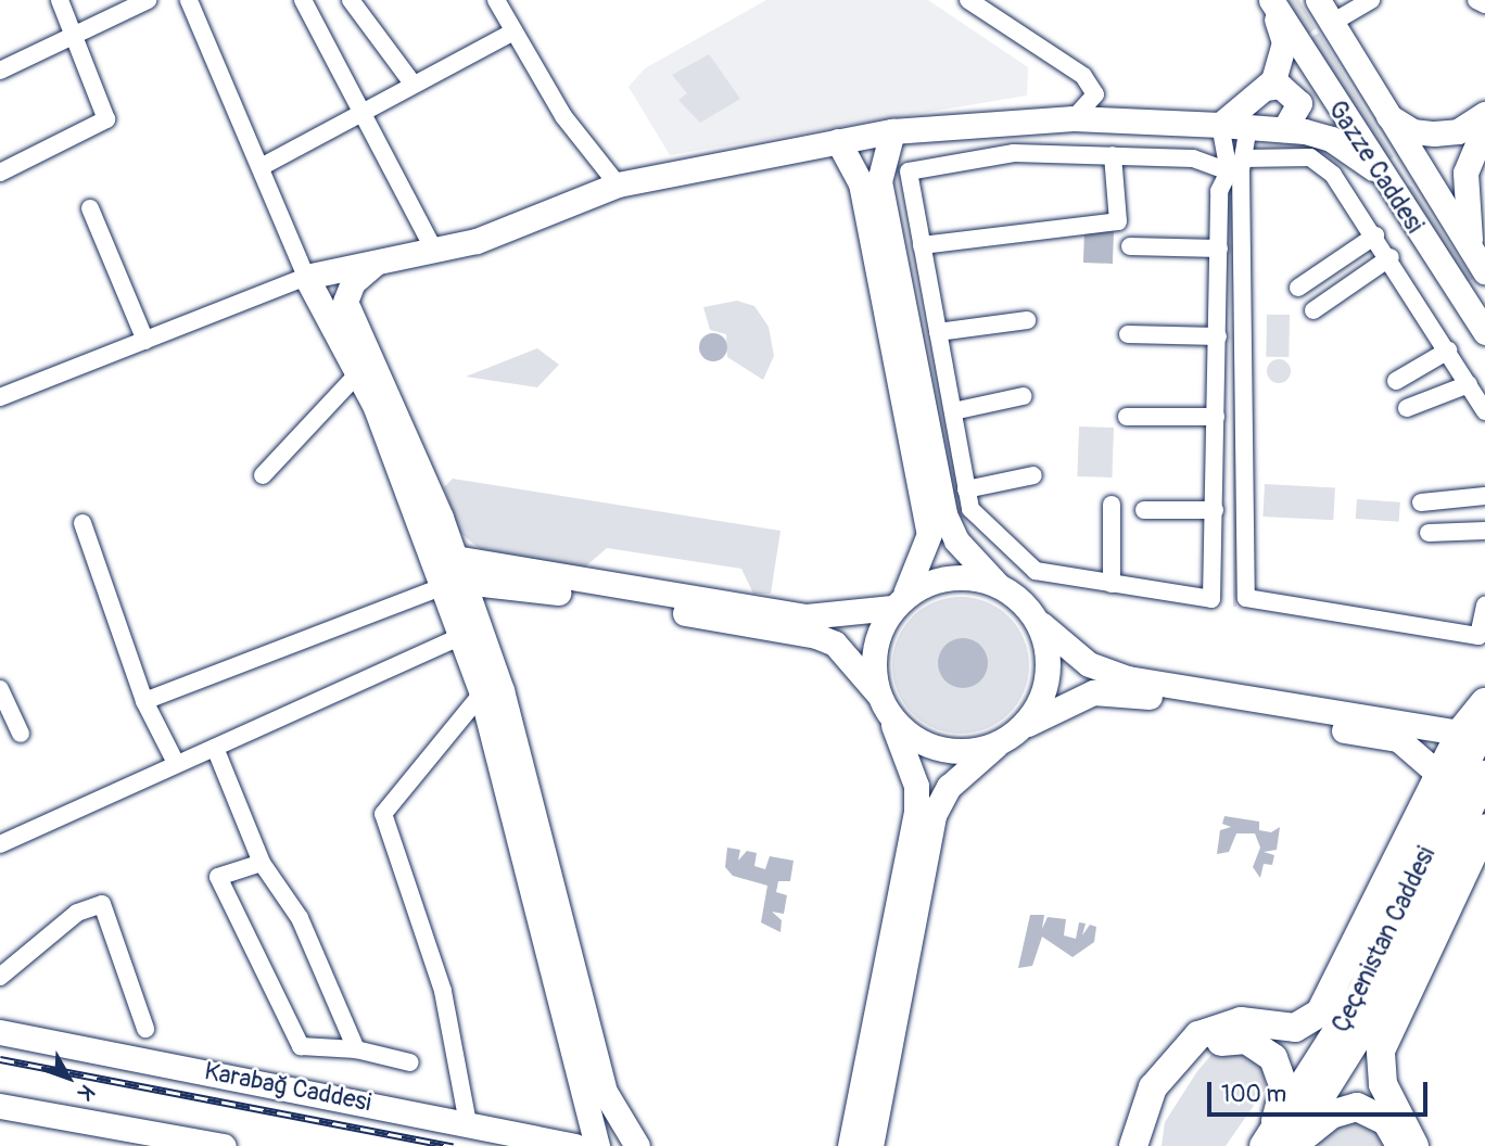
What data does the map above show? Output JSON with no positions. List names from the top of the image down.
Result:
{
  "streets": {
    "main road": ["Gazze Caddesi", "Çeçenistan Caddesi", "Karabağ Caddesi"]
  },
  "scale_bar": "100 m",
  "north": "bottom right"
}
